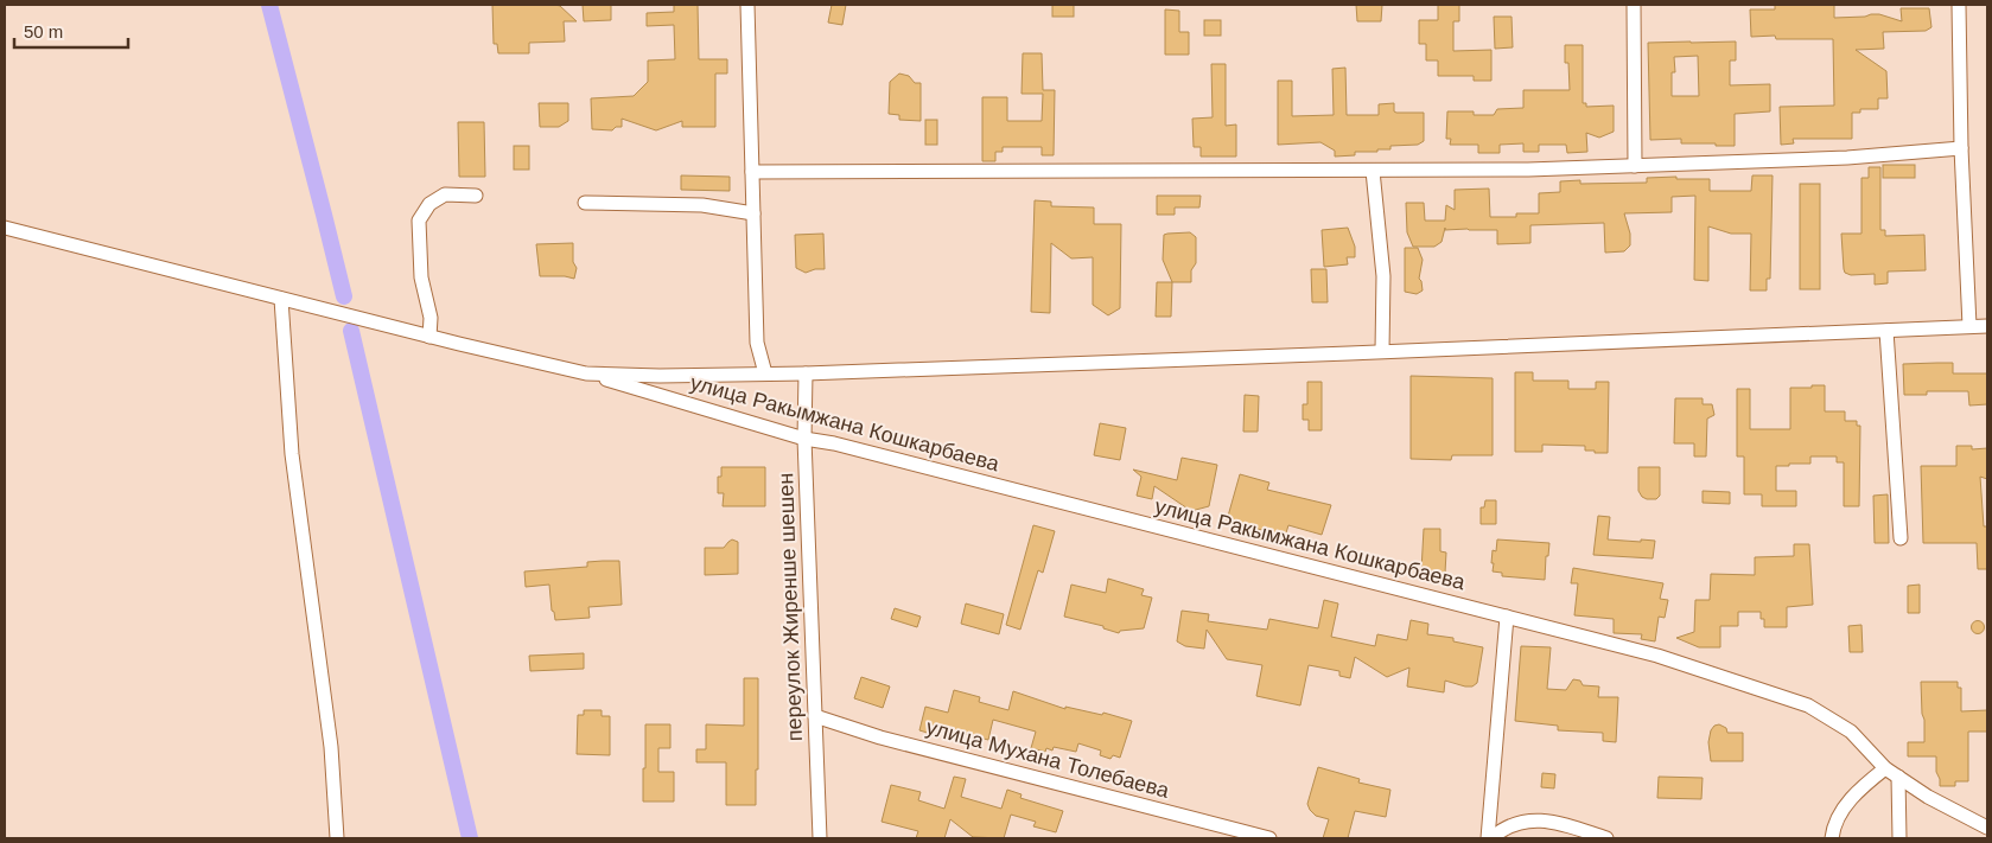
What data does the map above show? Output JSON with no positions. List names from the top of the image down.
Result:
{
  "streets": {
    "street": ["улица Ракымжана Кошкарбаева", "переулок Жиренше шешен", "улица Мухана Толебаева"]
  },
  "crossings": [
    ["улица Ракымжана Кошкарбаева", "переулок Жиренше шешен"],
    ["переулок Жиренше шешен", "улица Мухана Толебаева"]
  ],
  "scale_bar": "50 m"
}
